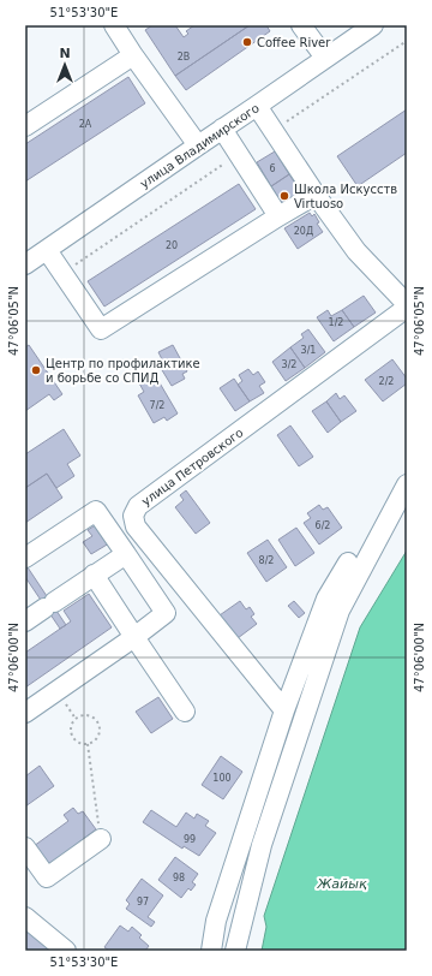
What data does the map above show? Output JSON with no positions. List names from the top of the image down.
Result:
{
  "streets": {
    "street": ["улица Владимирского", "улица Петровского"]
  },
  "water": ["Жайық"],
  "places": ["Coffee River", "Школа Искусств Virtuoso", "Центр по профилактике и борьбе со СПИД"],
  "house_numbers": [
    "2В",
    "2А",
    "6",
    "20Д",
    "20",
    "1/2",
    "3/1",
    "3/2",
    "2/2",
    "7/2",
    "6/2",
    "8/2",
    "100",
    "99",
    "98",
    "97"
  ],
  "north": "top",
  "coordinates": ["51°53'30\"E", "47°06'05\"N", "47°06'00\"N"]
}
